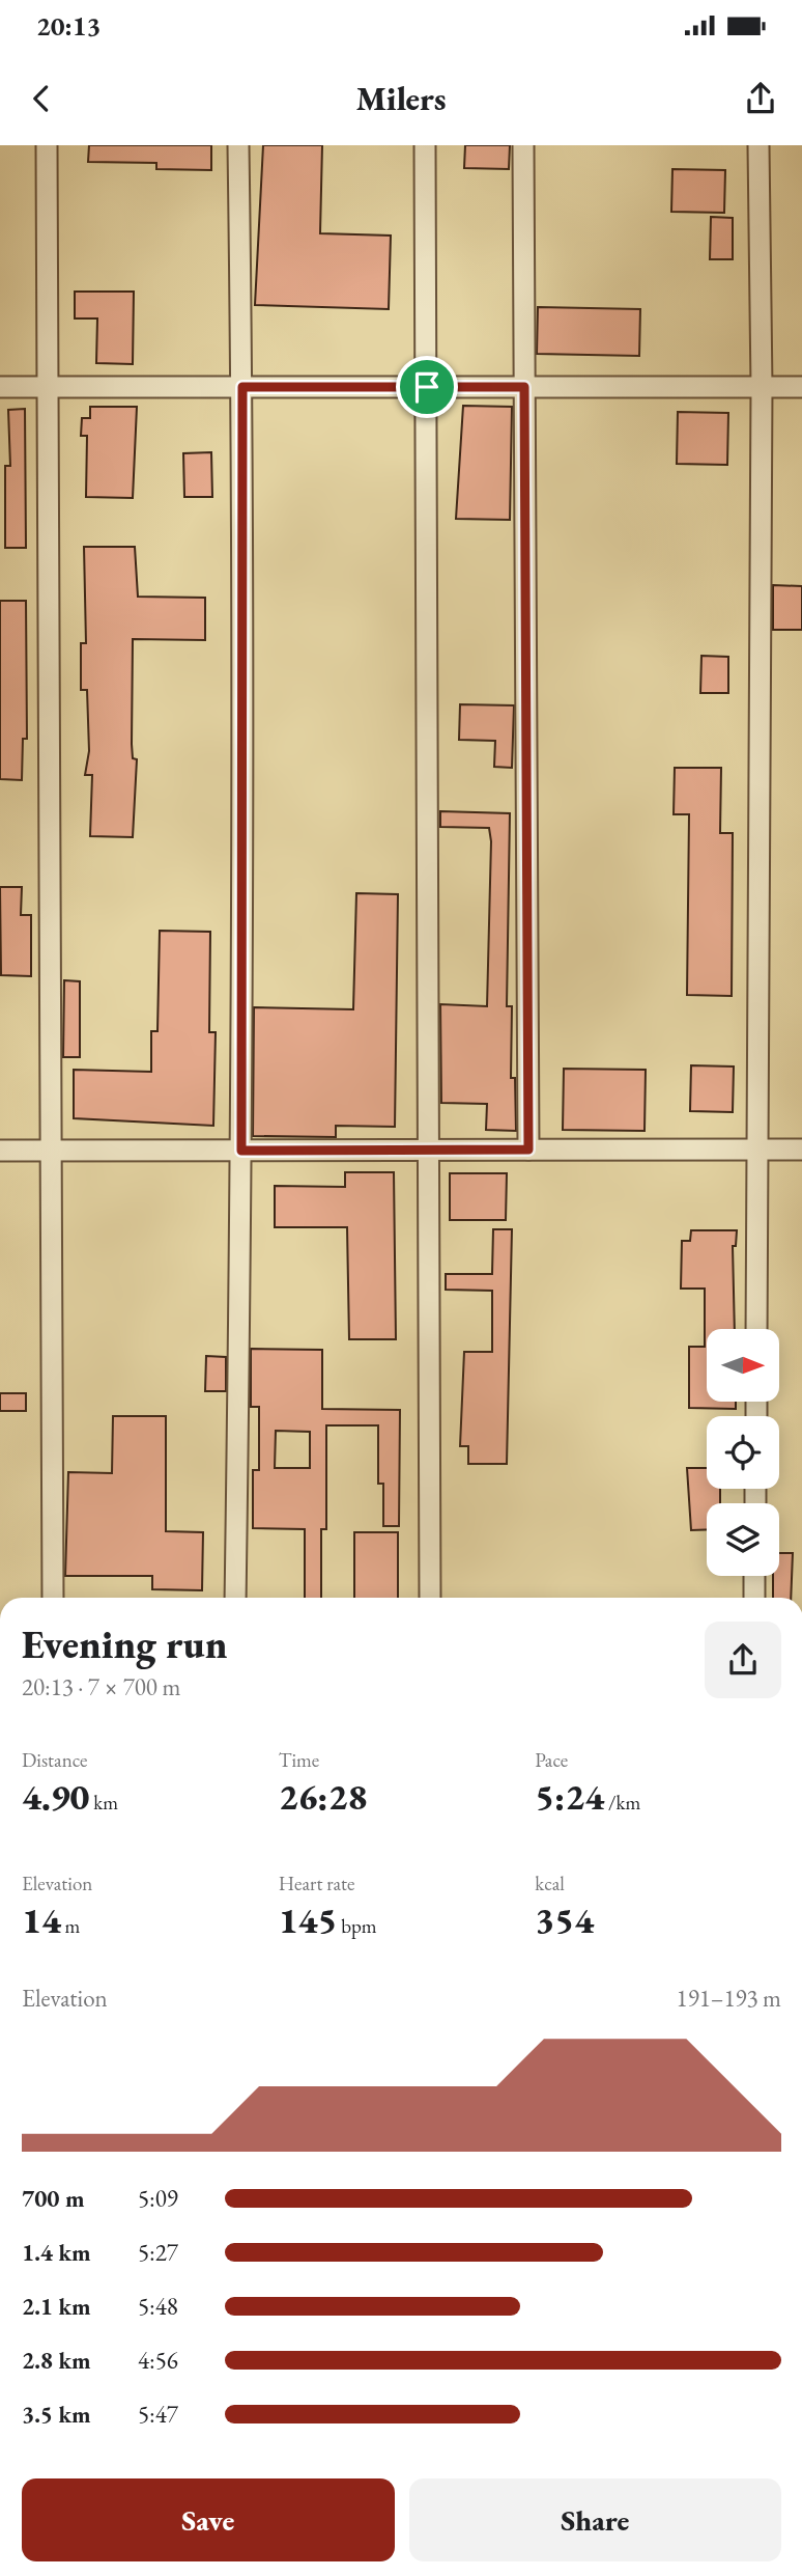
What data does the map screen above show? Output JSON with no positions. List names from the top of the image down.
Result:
{
  "north": "right",
  "page": {
    "status": "20:13",
    "header": "Milers",
    "heading": ["Evening run", "20:13 · 7 × 700 m"],
    "stats": [
      ["Distance", "4.90 km"],
      ["Time", "26:28"],
      ["Pace", "5:24 /km"],
      ["Elevation", "14 m"],
      ["Heart rate", "145 bpm"],
      ["kcal", "354"]
    ],
    "chart": ["Elevation", "191–193 m"],
    "list": [
      {
        "name": "700 m",
        "note": "5:09"
      },
      {
        "name": "1.4 km",
        "note": "5:27"
      },
      {
        "name": "2.1 km",
        "note": "5:48"
      },
      {
        "name": "2.8 km",
        "note": "4:56"
      },
      {
        "name": "3.5 km",
        "note": "5:47"
      }
    ],
    "buttons": ["Save", "Share"]
  }
}
